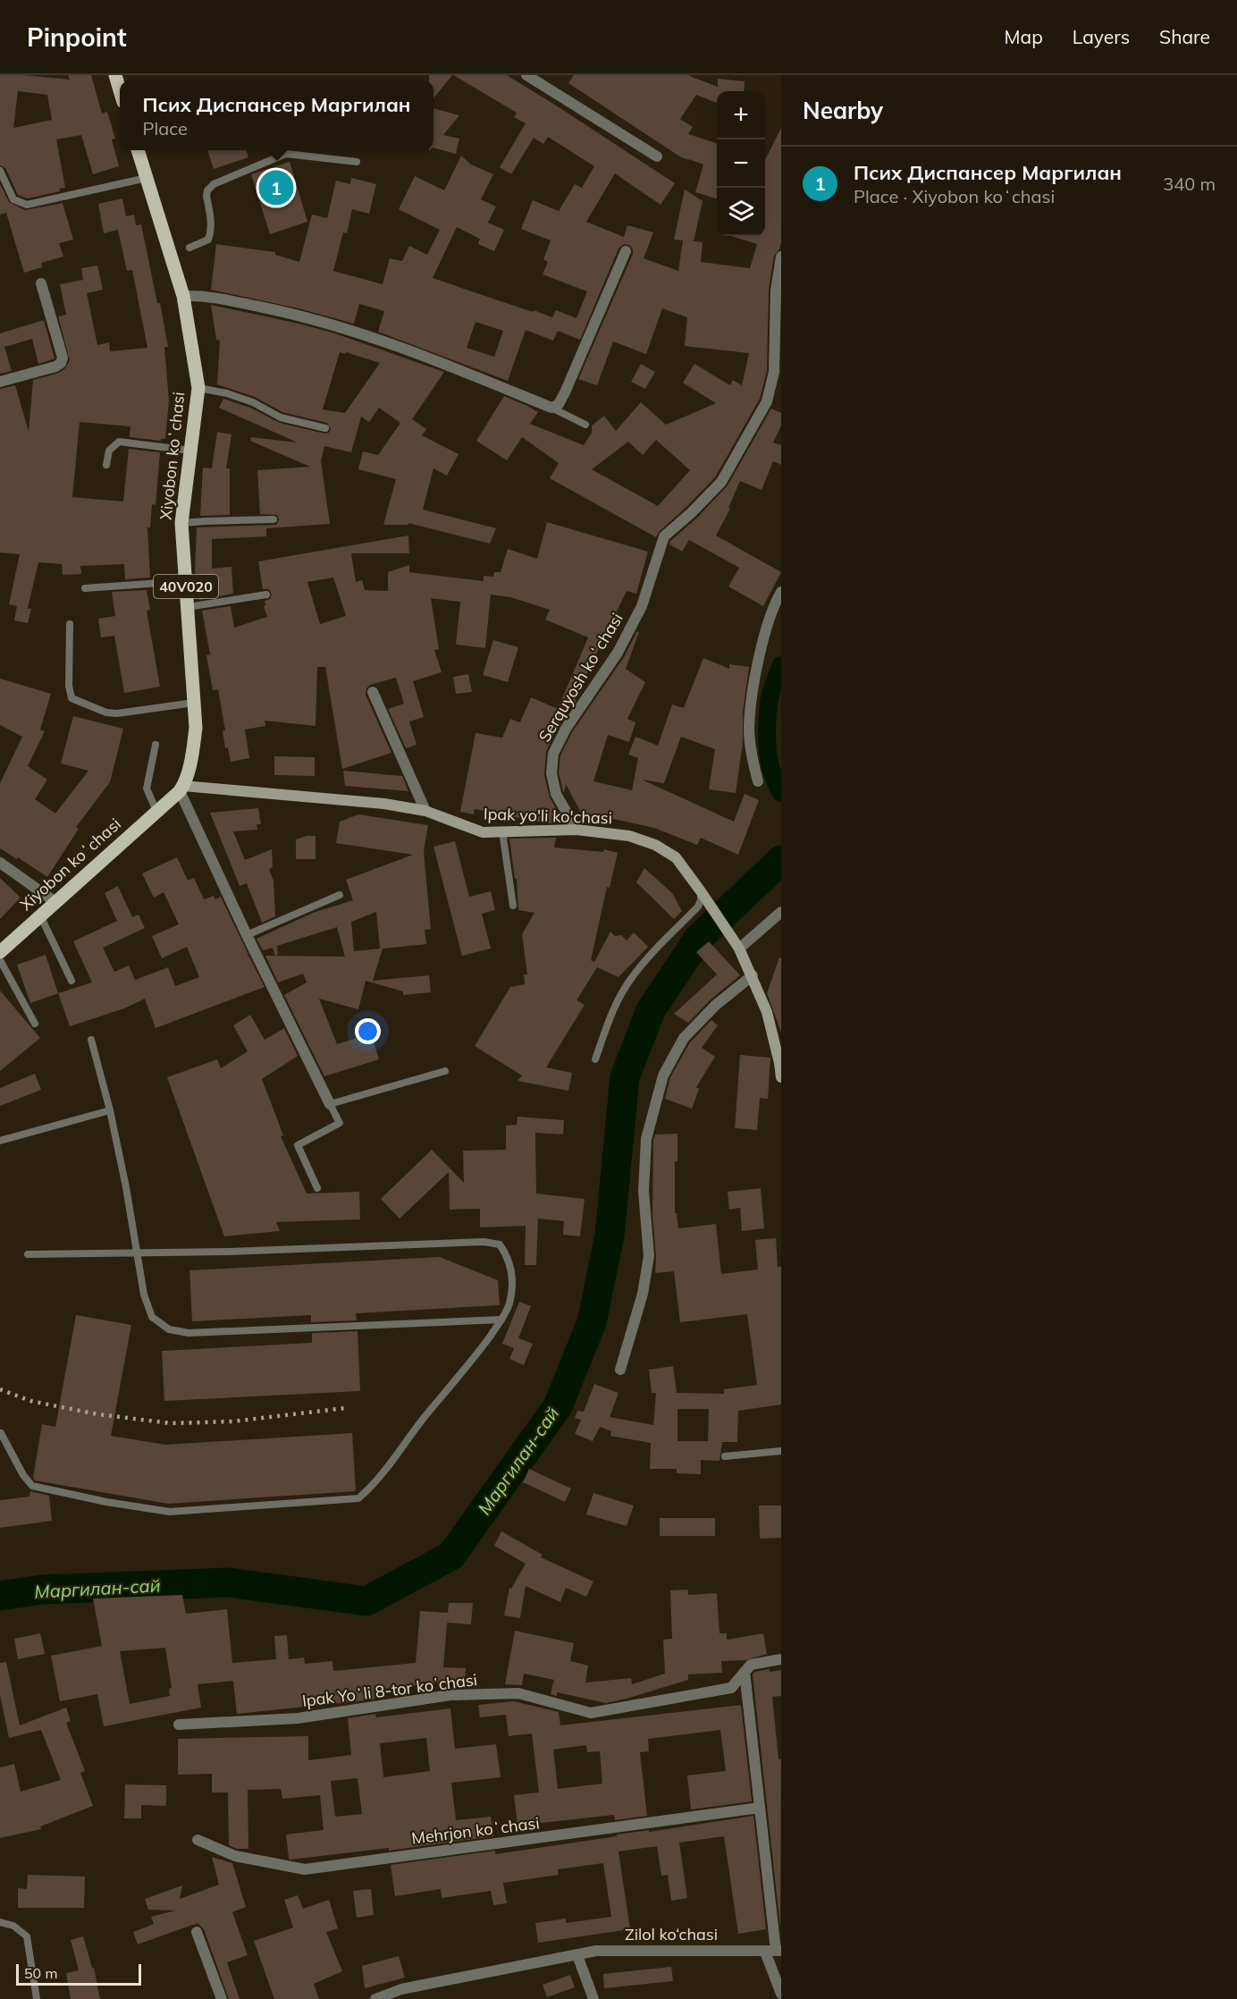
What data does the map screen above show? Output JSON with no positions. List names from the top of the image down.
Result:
{
  "streets": {
    "main road": ["Xiyobon koʻchasi", "40V020"],
    "street": [
      "Serquyosh koʻchasi",
      "Ipak yo'li ko'chasi",
      "Ipak Yoʻli 8-tor koʼchasi",
      "Mehrjon koʻchasi",
      "Zilol ko‘chasi"
    ]
  },
  "crossings": [
    ["Xiyobon koʻchasi", "Ipak yo'li ko'chasi"],
    ["Serquyosh koʻchasi", "Ipak yo'li ko'chasi"]
  ],
  "water": ["Маргилан-сай"],
  "scale_bar": "50 m",
  "page": {
    "header": "Pinpoint",
    "nav": ["Map", "Layers", "Share"],
    "heading": "Nearby",
    "popup": ["Псих Диспансер Маргилан", "Place"],
    "map_buttons": ["+", "−"],
    "list": [
      {
        "mark": "1",
        "name": "Псих Диспансер Маргилан",
        "note": "Place · Xiyobon koʻchasi",
        "value": "340 m"
      }
    ],
    "pins": "1",
    "scale": "50 m"
  }
}
